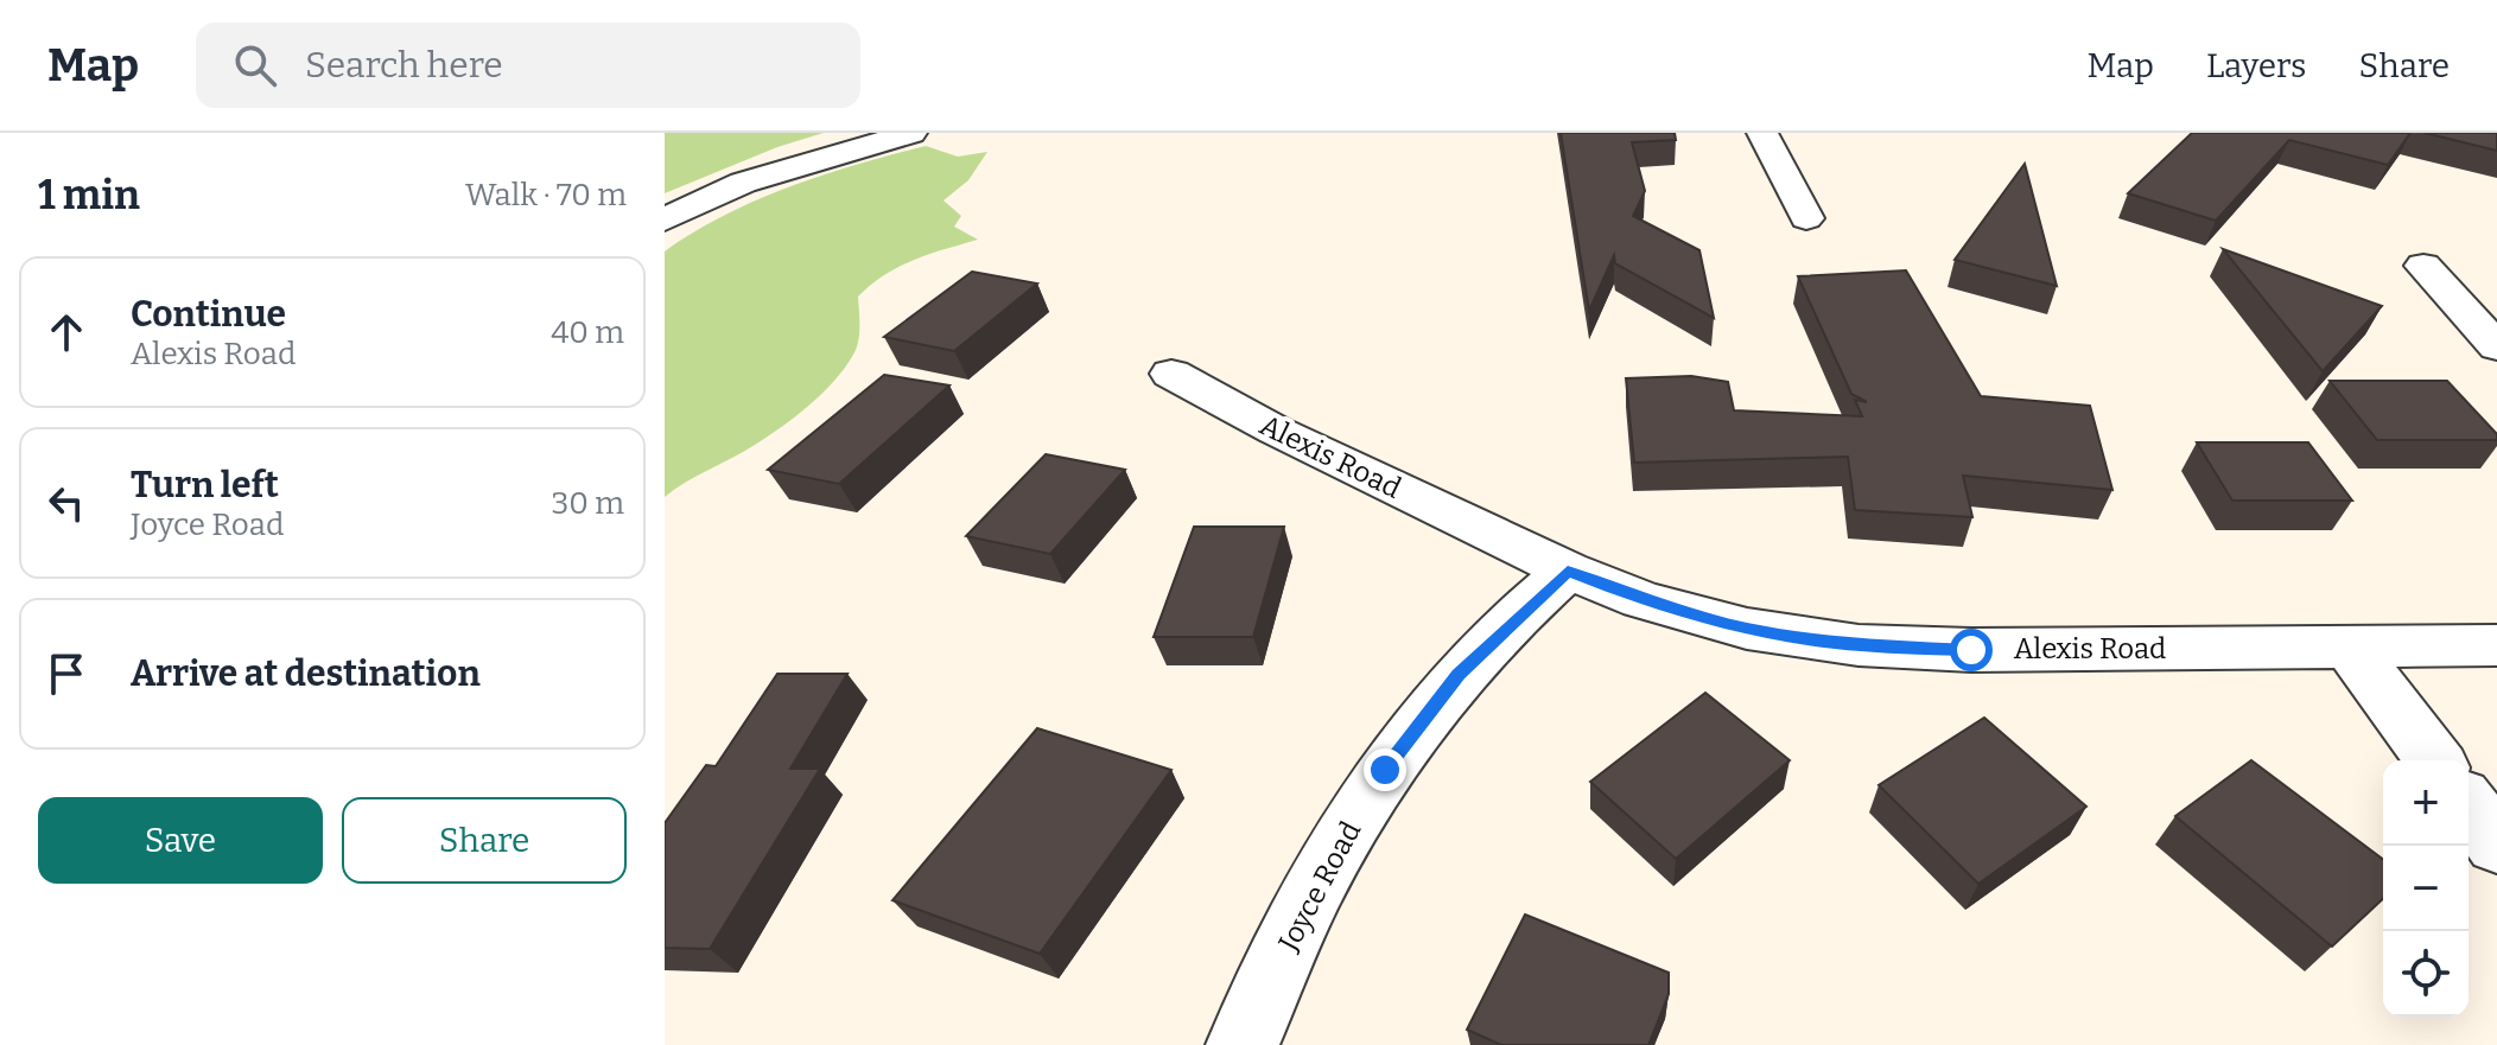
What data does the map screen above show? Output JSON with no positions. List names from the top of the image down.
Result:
{
  "streets": {
    "street": ["Alexis Road", "Joyce Road"]
  },
  "crossings": [
    ["Alexis Road", "Joyce Road"]
  ],
  "page": {
    "header": "Map",
    "search": "Search here",
    "nav": ["Map", "Layers", "Share"],
    "heading": ["1 min", "Walk · 70 m"],
    "list": [
      ["Continue", "Alexis Road", "40 m"],
      ["Turn left", "Joyce Road", "30 m"],
      "Arrive at destination"
    ],
    "map_buttons": ["+", "−"],
    "buttons": ["Save", "Share"]
  }
}
